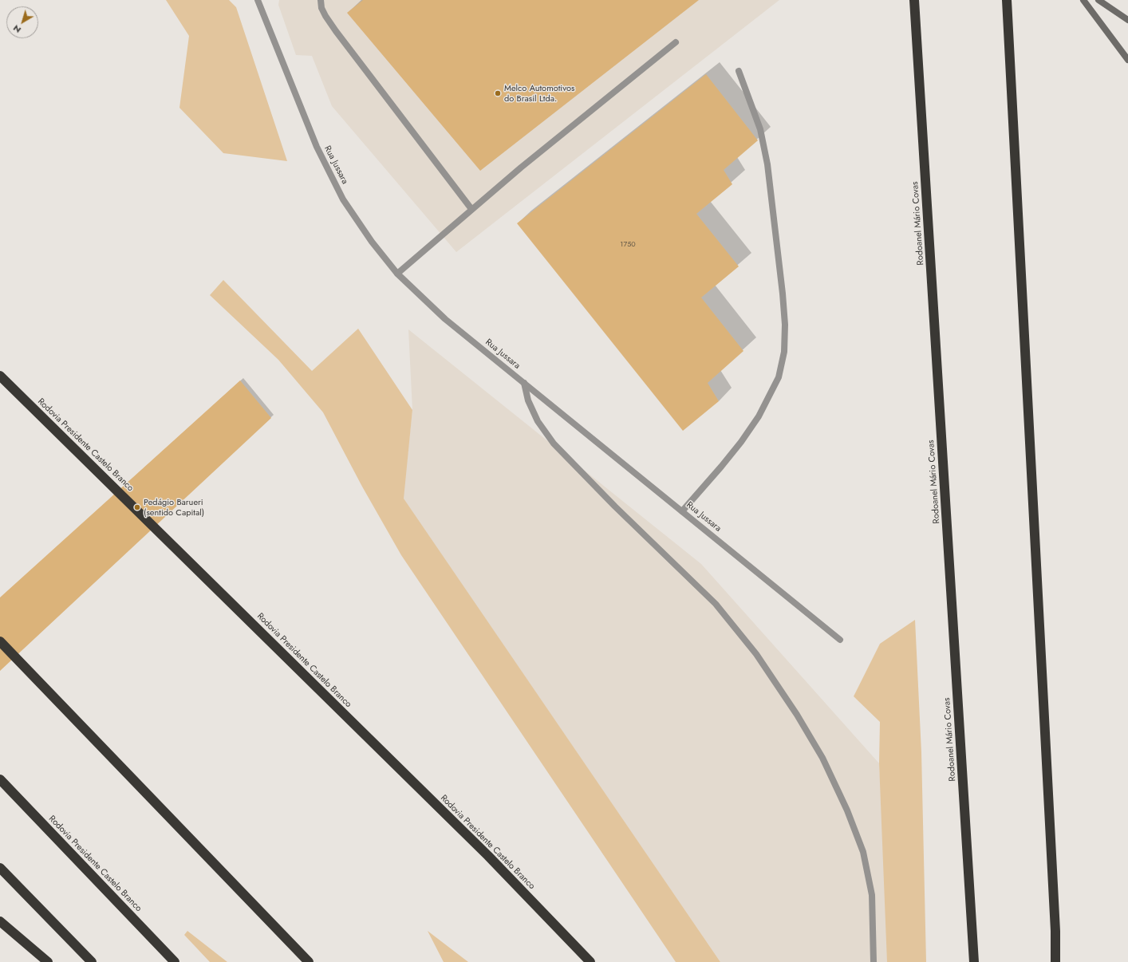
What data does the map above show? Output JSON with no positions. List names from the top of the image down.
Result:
{
  "streets": {
    "highway": ["Rodoanel Mário Covas", "Rodovia Presidente Castelo Branco"],
    "street": ["Rua Jussara"]
  },
  "places": ["Melco Automotivos do Brasil Ltda.", "Pedágio Barueri (sentido Capital)"],
  "house_numbers": ["1750"],
  "north": "bottom left"
}
